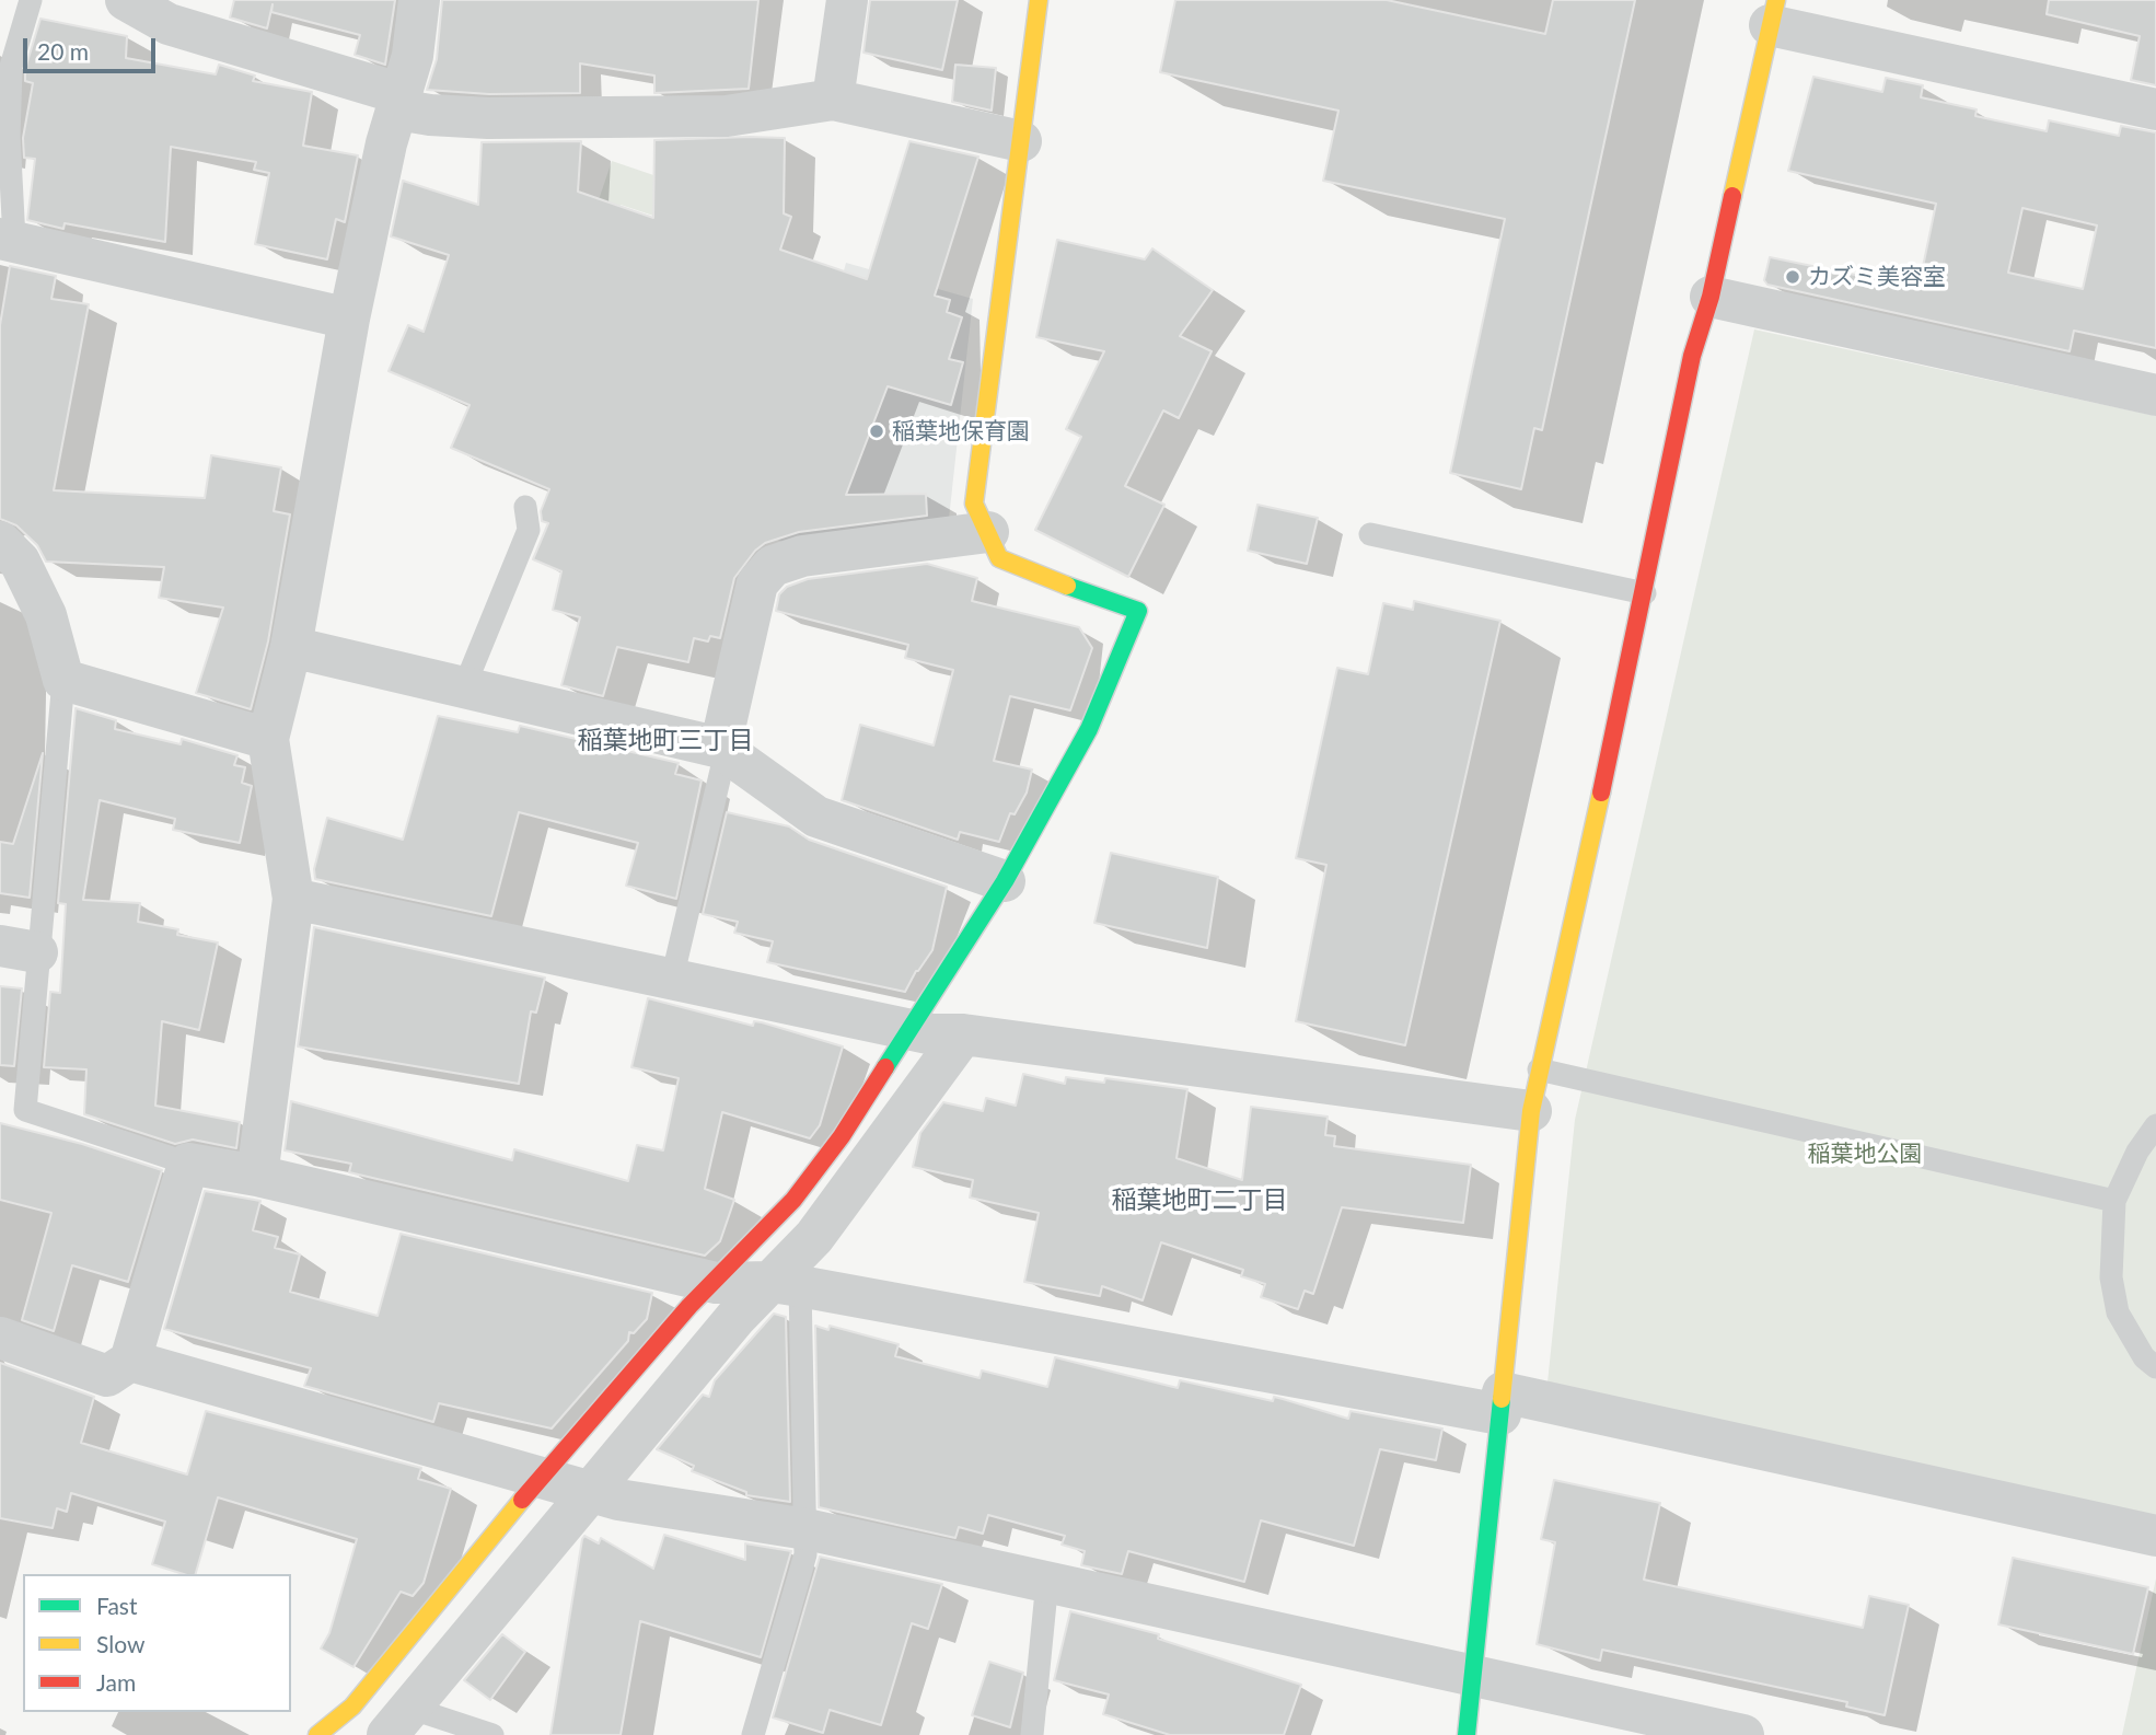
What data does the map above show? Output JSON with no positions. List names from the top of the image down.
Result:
{
  "districts": ["稲葉地町三丁目", "稲葉地町二丁目"],
  "parks": ["稲葉地公園"],
  "places": ["カズミ美容室", "稲葉地保育園"],
  "legend": ["Fast", "Slow", "Jam"],
  "scale_bar": "20 m"
}
